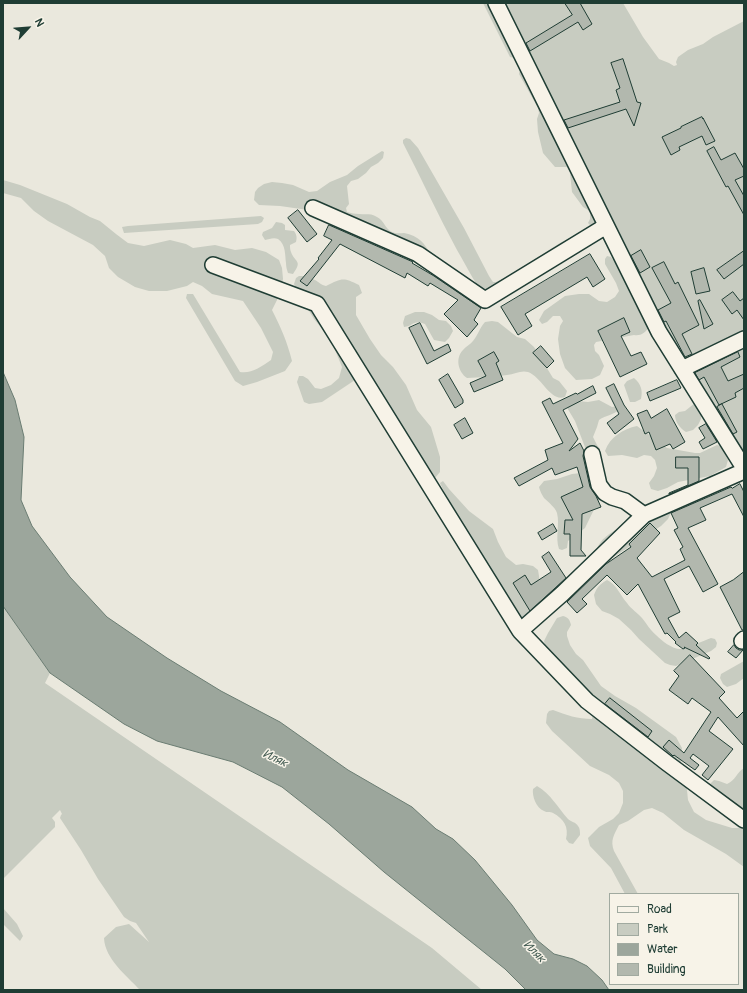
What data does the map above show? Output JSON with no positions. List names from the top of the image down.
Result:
{
  "water": ["Иляк"],
  "legend": [
    "Road",
    "Park",
    "Water",
    "Building"
  ],
  "north": "top right"
}
